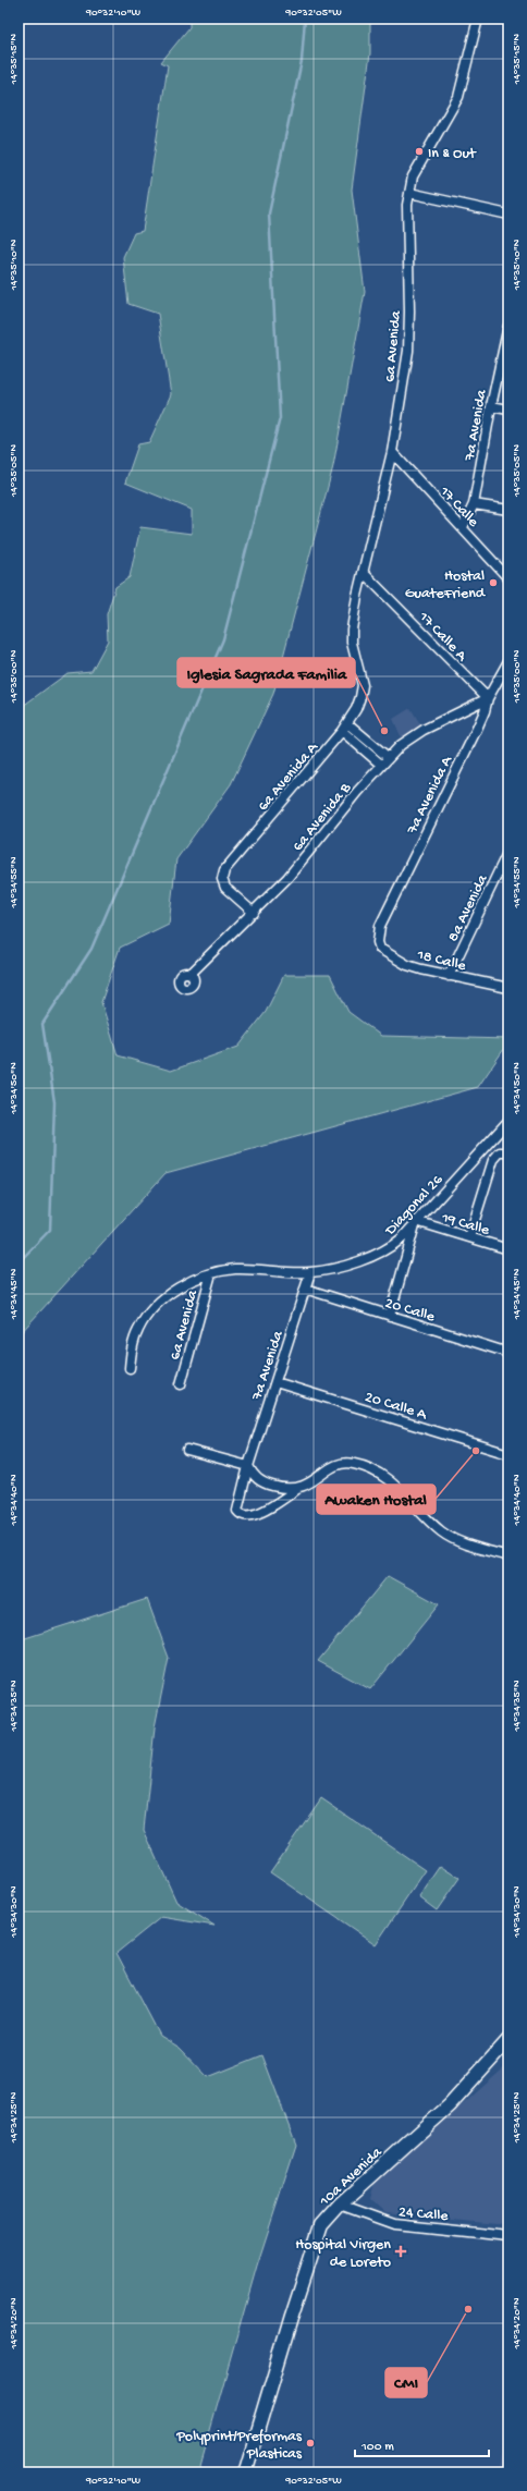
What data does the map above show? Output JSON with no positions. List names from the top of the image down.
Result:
{
  "streets": {
    "main road": ["10a Avenida"],
    "street": [
      "6a Avenida",
      "7a Avenida",
      "17 Calle",
      "17 Calle A",
      "6a Avenida A",
      "7a Avenida A",
      "6a Avenida B",
      "8a Avenida",
      "18 Calle",
      "Diagonal 26",
      "19 Calle",
      "20 Calle",
      "20 Calle A",
      "24 Calle"
    ]
  },
  "crossings": [
    ["6a Avenida", "17 Calle"],
    ["6a Avenida", "17 Calle A"],
    ["6a Avenida", "6a Avenida A"],
    ["6a Avenida", "Diagonal 26"],
    ["7a Avenida", "17 Calle"],
    ["7a Avenida", "Diagonal 26"],
    ["7a Avenida", "20 Calle"],
    ["7a Avenida", "20 Calle A"],
    ["17 Calle A", "7a Avenida A"],
    ["17 Calle A", "6a Avenida B"],
    ["6a Avenida A", "6a Avenida B"],
    ["7a Avenida A", "6a Avenida B"],
    ["7a Avenida A", "18 Calle"],
    ["8a Avenida", "18 Calle"],
    ["Diagonal 26", "19 Calle"],
    ["10a Avenida", "24 Calle"]
  ],
  "places": {
    "other": [
      "In & Out",
      "Hostal GuateFriend",
      "Iglesia Sagrada Familia",
      "Awaken Hostal",
      "CMI",
      "Polyprint/Preformas Plasticas"
    ],
    "health": ["Hospital Virgen de Loreto"]
  },
  "scale_bar": "100 m",
  "coordinates": [
    "90°32'10\"W",
    "90°32'05\"W",
    "14°35'15\"N",
    "14°35'10\"N",
    "14°35'05\"N",
    "14°35'00\"N",
    "14°34'55\"N",
    "14°34'50\"N",
    "14°34'45\"N",
    "14°34'40\"N",
    "14°34'35\"N",
    "14°34'30\"N",
    "14°34'25\"N",
    "14°34'20\"N"
  ]
}
